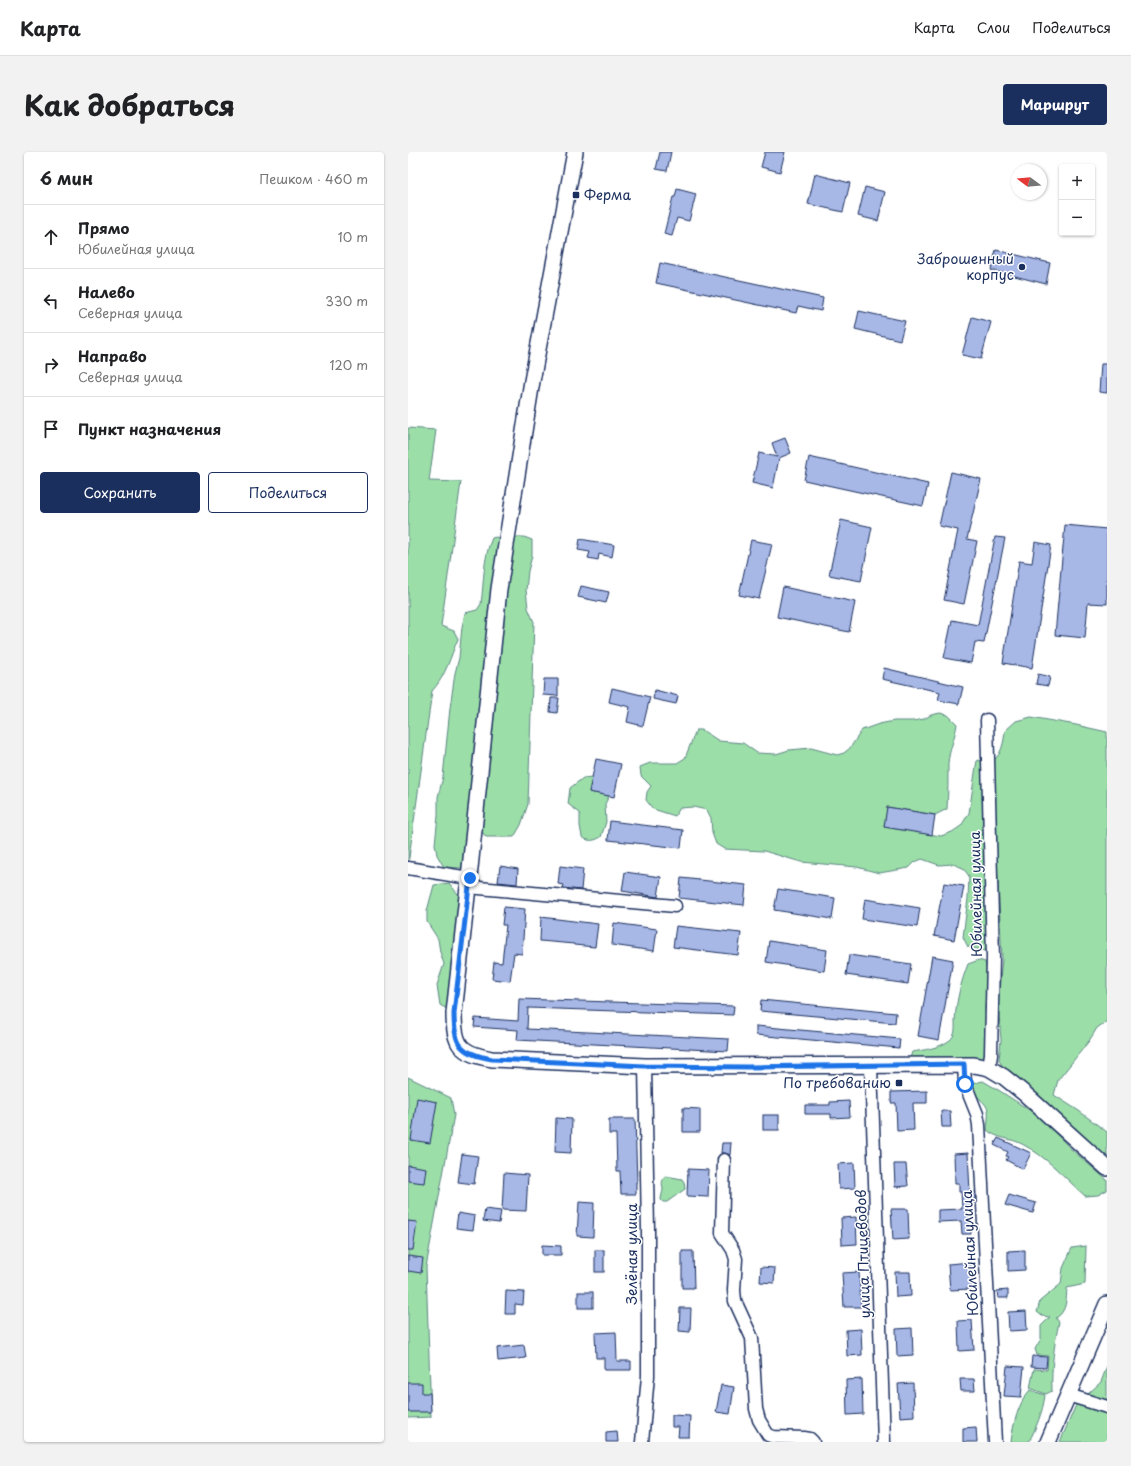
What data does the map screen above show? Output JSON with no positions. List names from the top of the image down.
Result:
{
  "streets": {
    "street": ["Юбилейная улица", "Зелёная улица", "улица Птицеводов"]
  },
  "places": {
    "transit": ["Ферма", "По требованию"],
    "other": ["Заброшенный корпус"]
  },
  "north": "left",
  "page": {
    "header": "Карта",
    "nav": ["Карта", "Слои", "Поделиться"],
    "title": "Как добраться",
    "buttons": [
      "Маршрут",
      ["Сохранить", "Поделиться"]
    ],
    "heading": ["6 мин", "Пешком · 460 m"],
    "map_buttons": ["+", "−"],
    "list": [
      ["Прямо", "Юбилейная улица", "10 m"],
      ["Налево", "Северная улица", "330 m"],
      ["Направо", "Северная улица", "120 m"],
      "Пункт назначения"
    ]
  }
}
